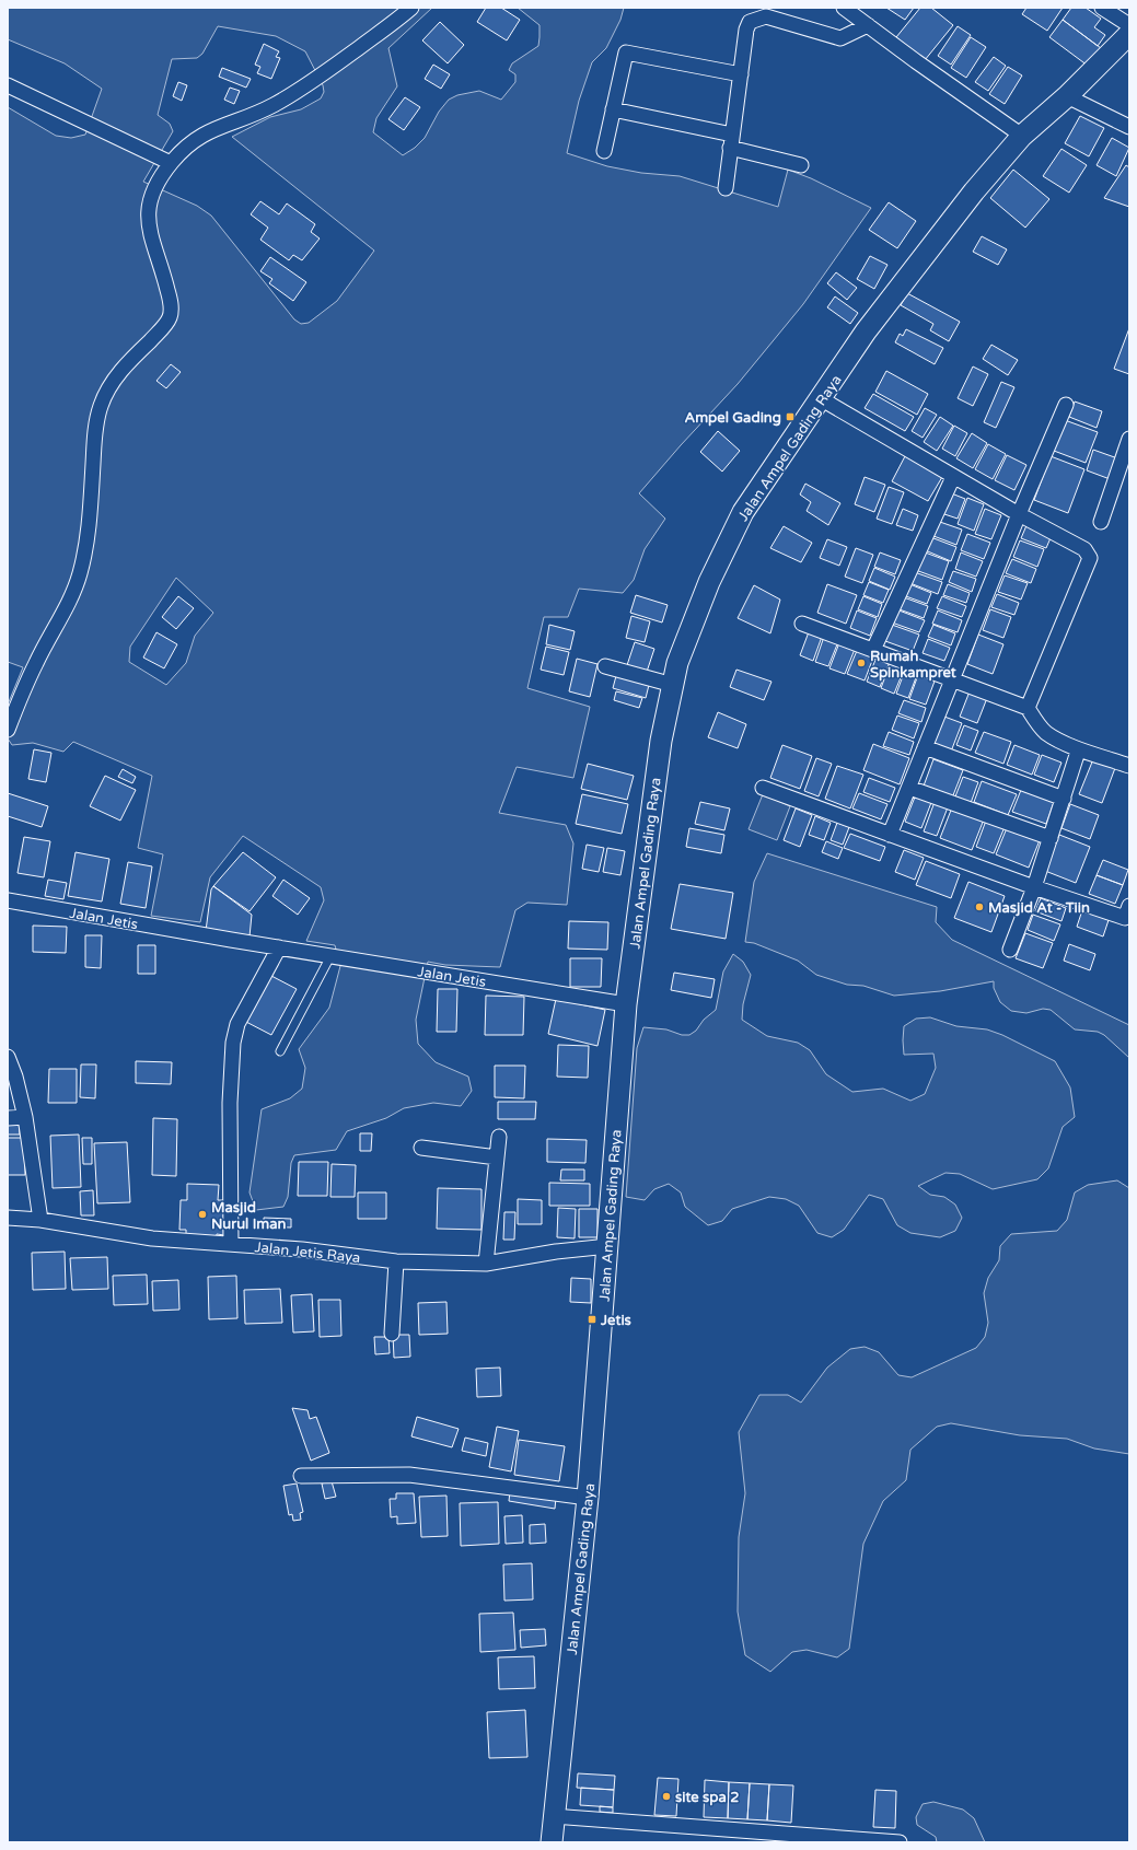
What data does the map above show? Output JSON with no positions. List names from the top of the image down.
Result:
{
  "streets": {
    "main road": ["Jalan Ampel Gading Raya"],
    "street": ["Jalan Jetis", "Jalan Jetis Raya"]
  },
  "crossings": [
    ["Jalan Ampel Gading Raya", "Jalan Jetis"],
    ["Jalan Ampel Gading Raya", "Jalan Jetis Raya"]
  ],
  "places": {
    "transit": ["Ampel Gading", "Jetis"],
    "other": [
      "Rumah Spinkampret",
      "Masjid At - Tiin",
      "Masjid Nurul Iman",
      "site spa 2"
    ]
  }
}
